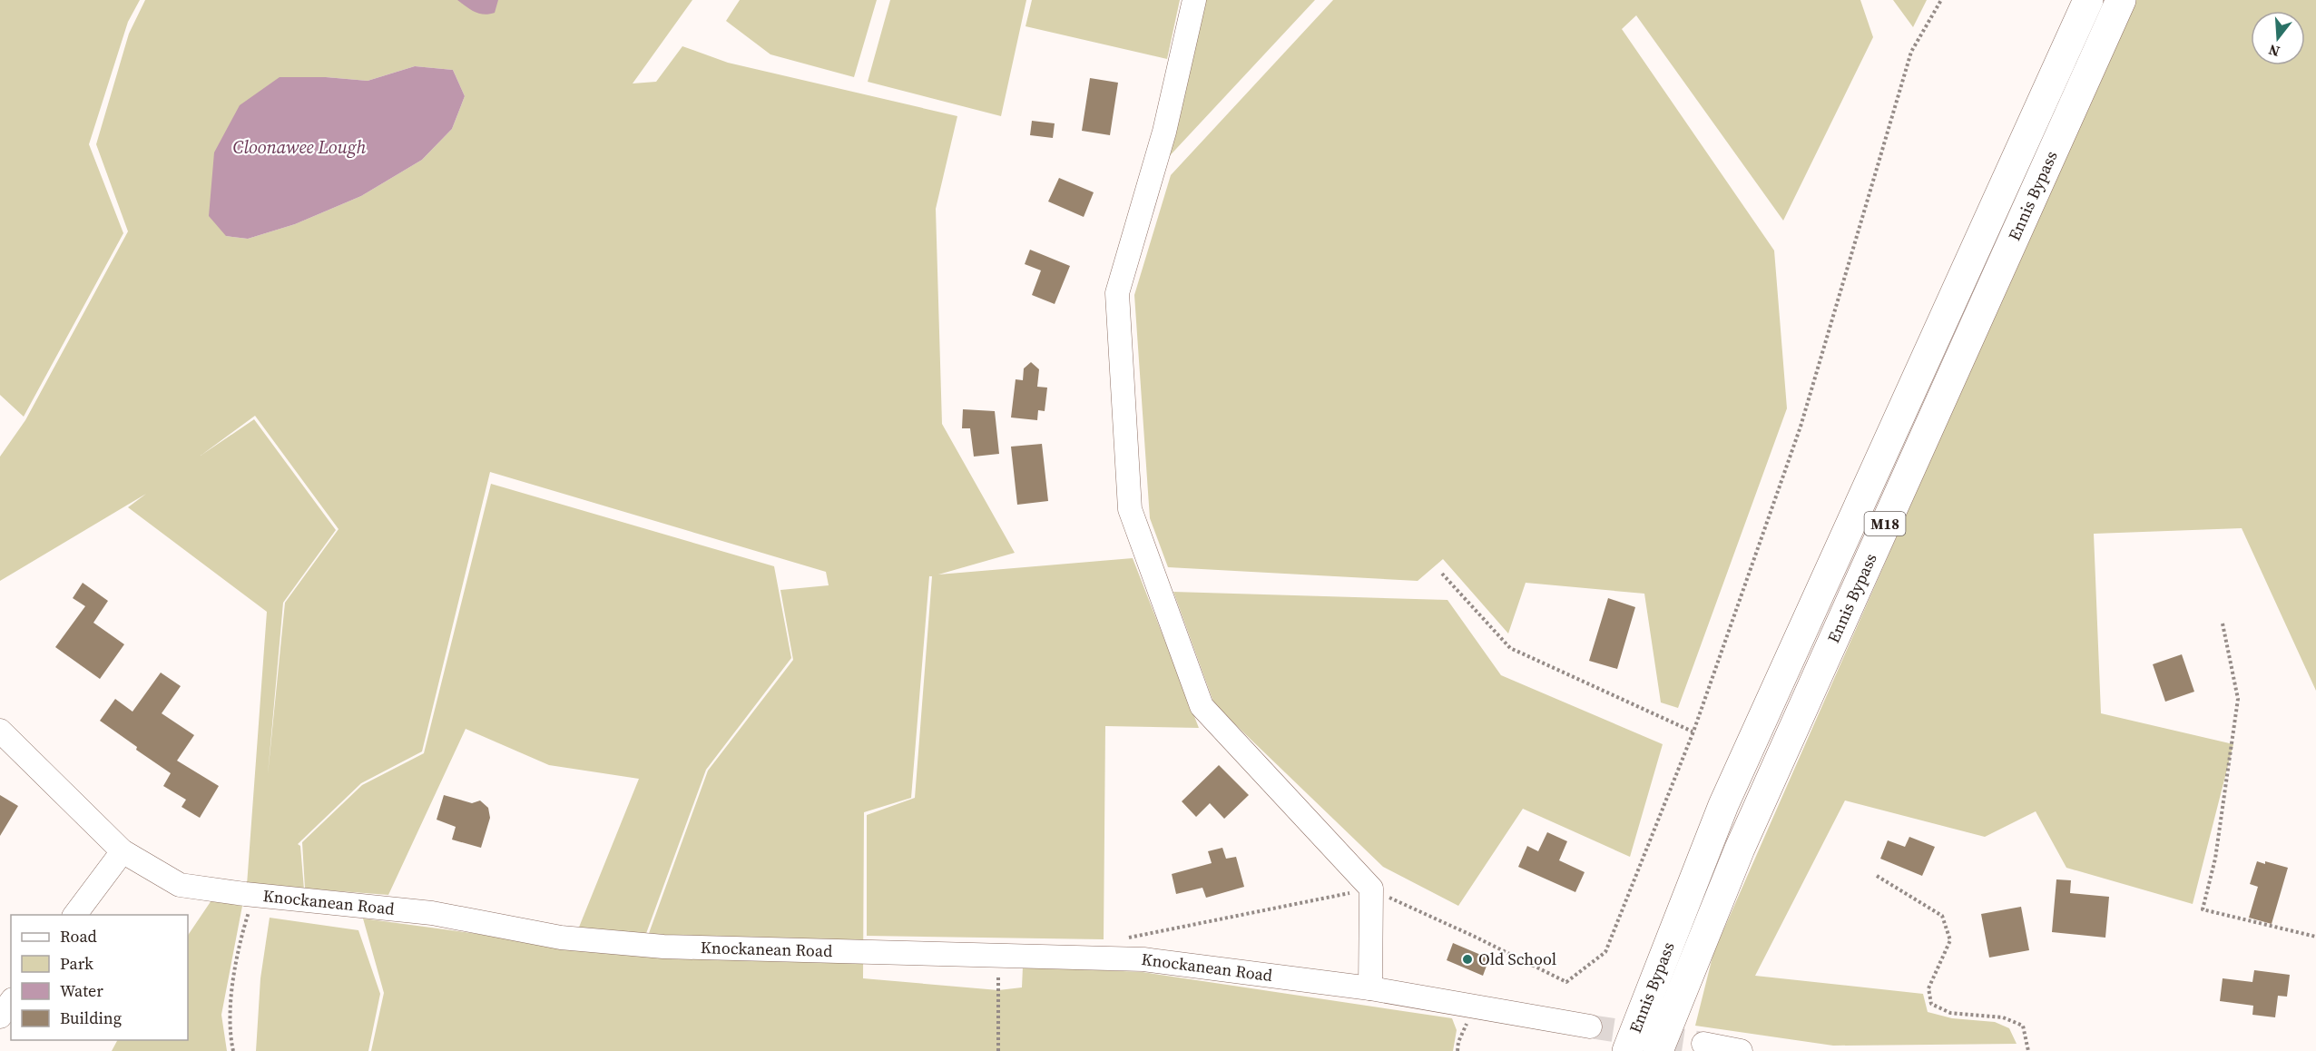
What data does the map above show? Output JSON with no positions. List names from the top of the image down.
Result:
{
  "streets": {
    "highway": ["Ennis Bypass", "M18"],
    "street": ["Knockanean Road"]
  },
  "water": ["Cloonawee Lough"],
  "places": ["Old School"],
  "legend": [
    "Road",
    "Park",
    "Water",
    "Building"
  ],
  "north": "bottom"
}
